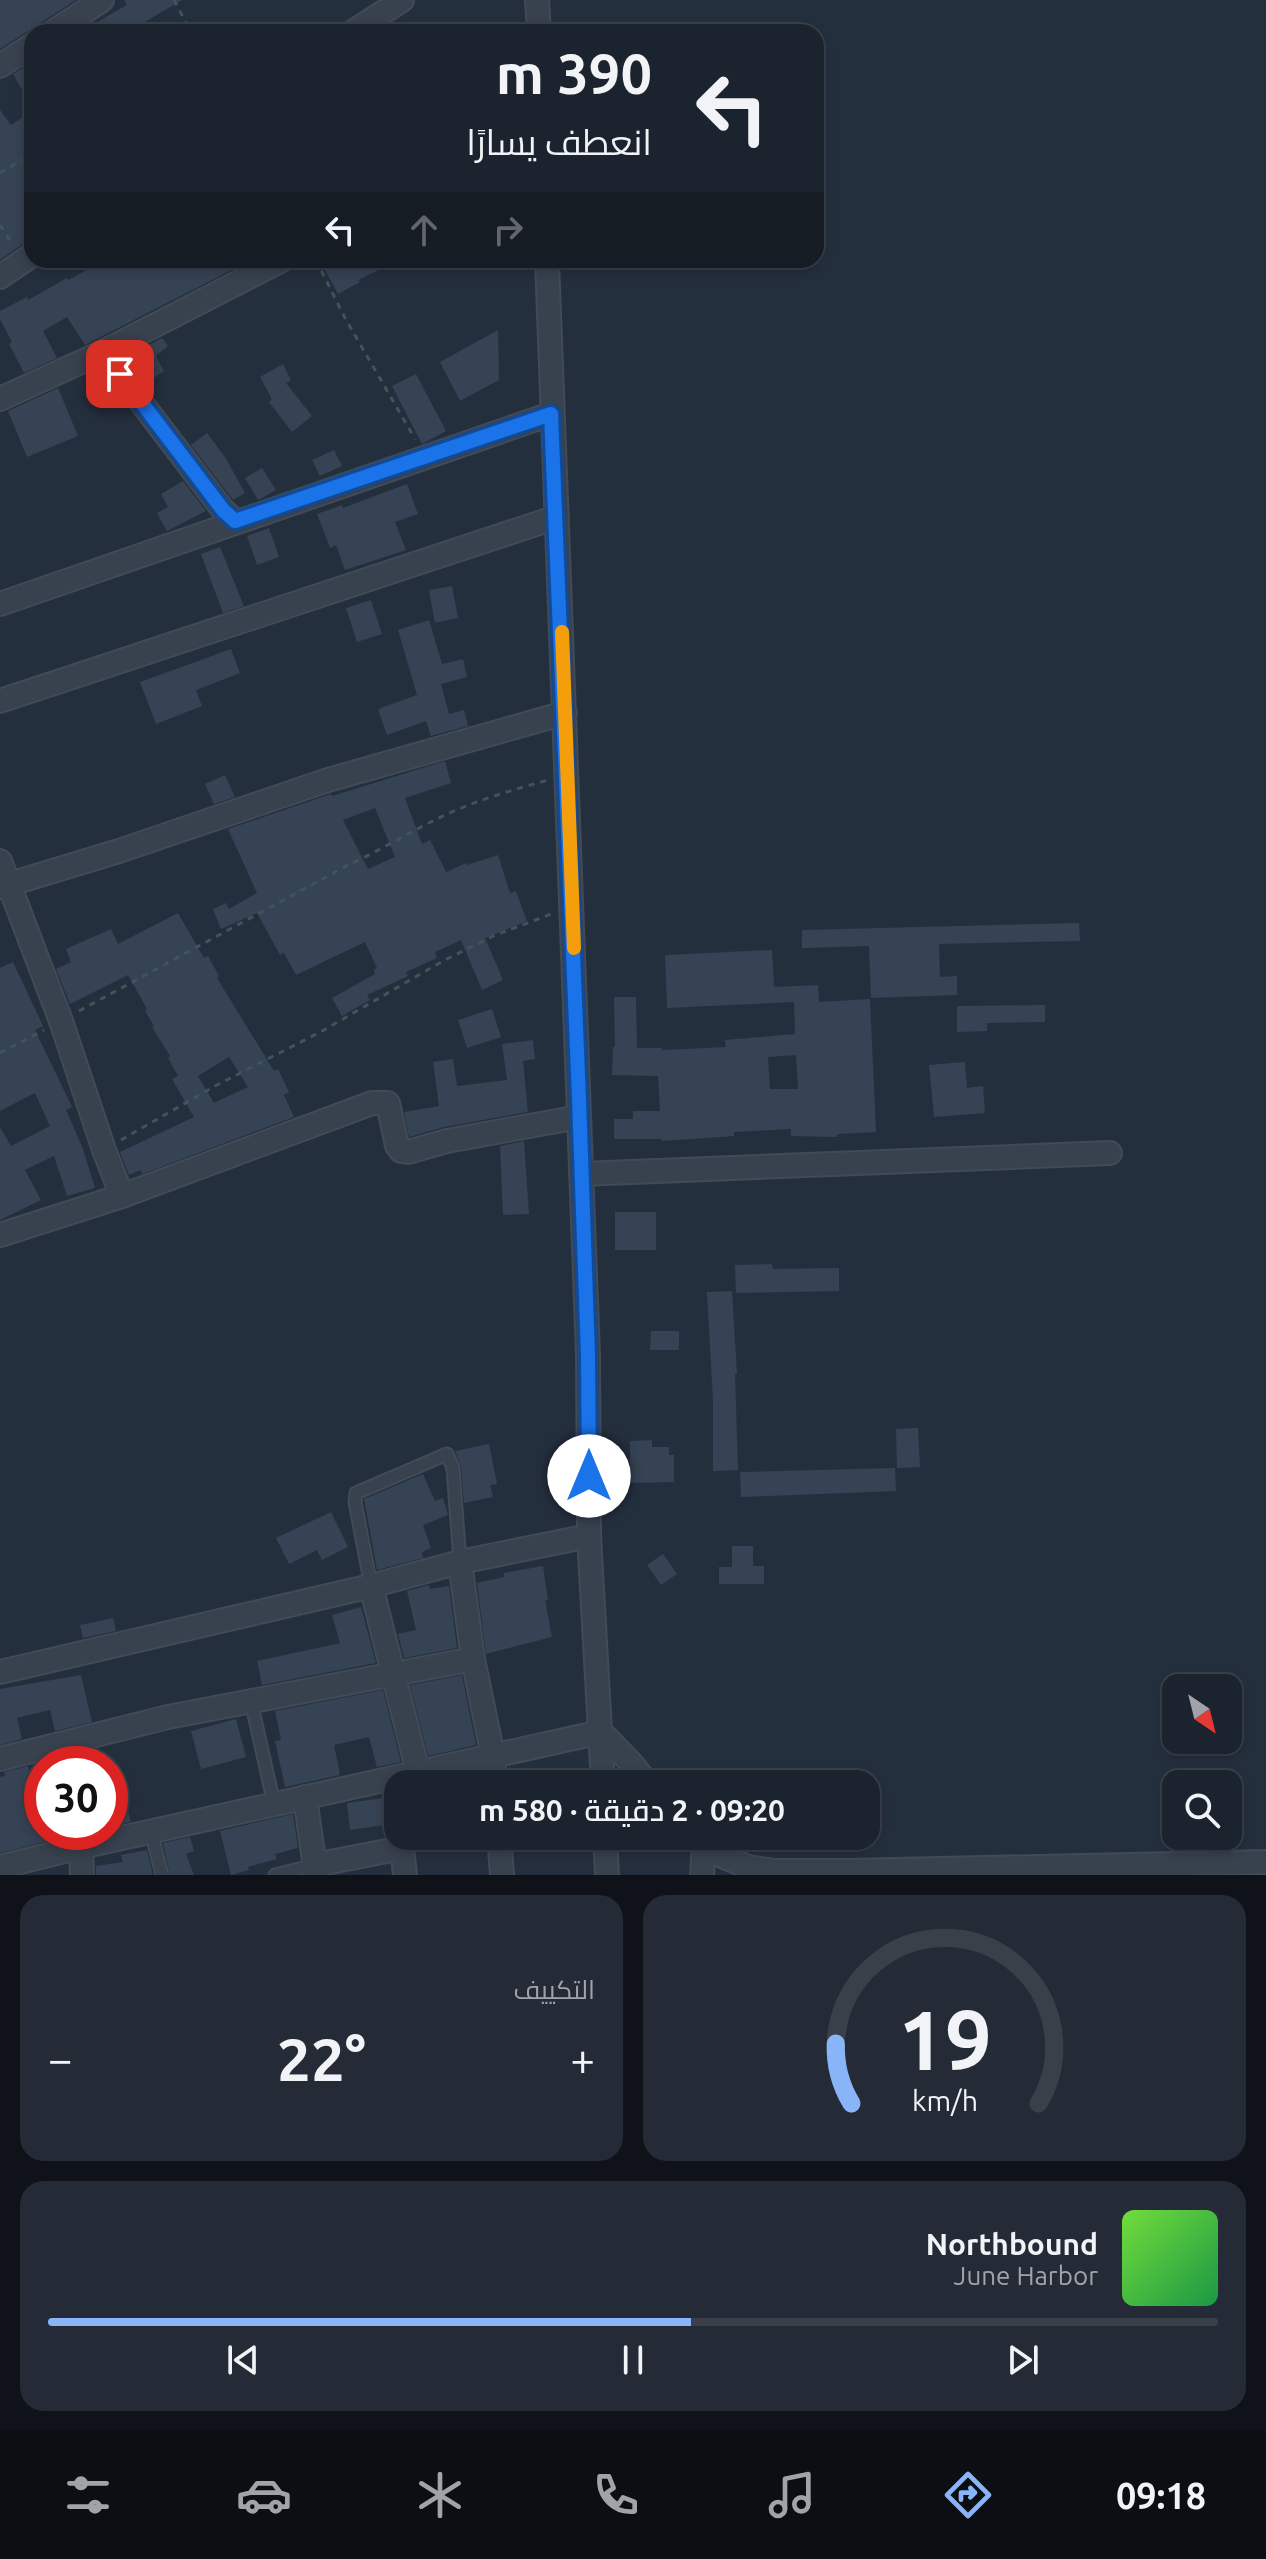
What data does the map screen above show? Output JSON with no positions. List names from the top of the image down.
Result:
{
  "north": "bottom right",
  "page": {
    "turn": ["390 m", "انعطف يسارًا"],
    "limit": "30",
    "trip": "09:20 · 2 دقيقة · 580 m",
    "tile": "التكييف",
    "heat": ["−", "22°", "+"],
    "song": ["Northbound", "June Harbor"],
    "tabs": "09:18",
    "gauge": ["19", "km/h"]
  }
}
